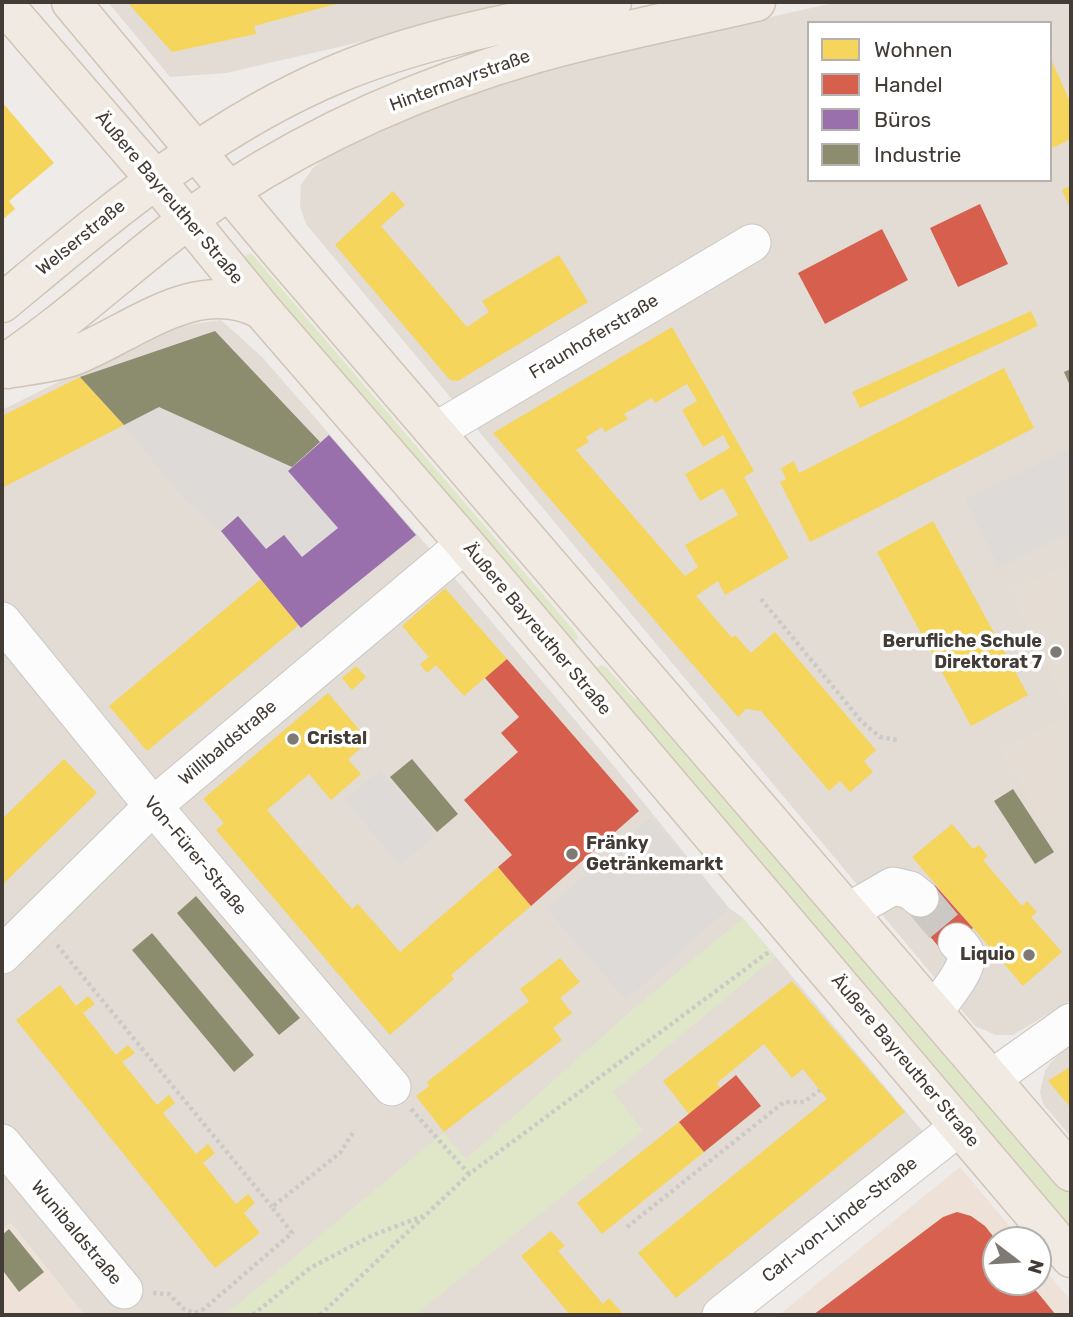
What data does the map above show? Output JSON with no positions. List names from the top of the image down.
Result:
{
  "streets": {
    "main road": ["Hintermayrstraße", "Äußere Bayreuther Straße", "Welserstraße"],
    "street": [
      "Fraunhoferstraße",
      "Willibaldstraße",
      "Von-Fürer-Straße",
      "Carl-von-Linde-Straße",
      "Wunibaldstraße"
    ]
  },
  "crossings": [
    ["Hintermayrstraße", "Äußere Bayreuther Straße"],
    ["Hintermayrstraße", "Welserstraße"],
    ["Äußere Bayreuther Straße", "Welserstraße"],
    ["Äußere Bayreuther Straße", "Willibaldstraße"],
    ["Äußere Bayreuther Straße", "Carl-von-Linde-Straße"],
    ["Willibaldstraße", "Von-Fürer-Straße"]
  ],
  "places": [
    "Berufliche Schule Direktorat 7",
    "Cristal",
    "Fränky Getränkemarkt",
    "Liquio"
  ],
  "legend": [
    "Wohnen",
    "Handel",
    "Büros",
    "Industrie"
  ],
  "north": "right"
}
